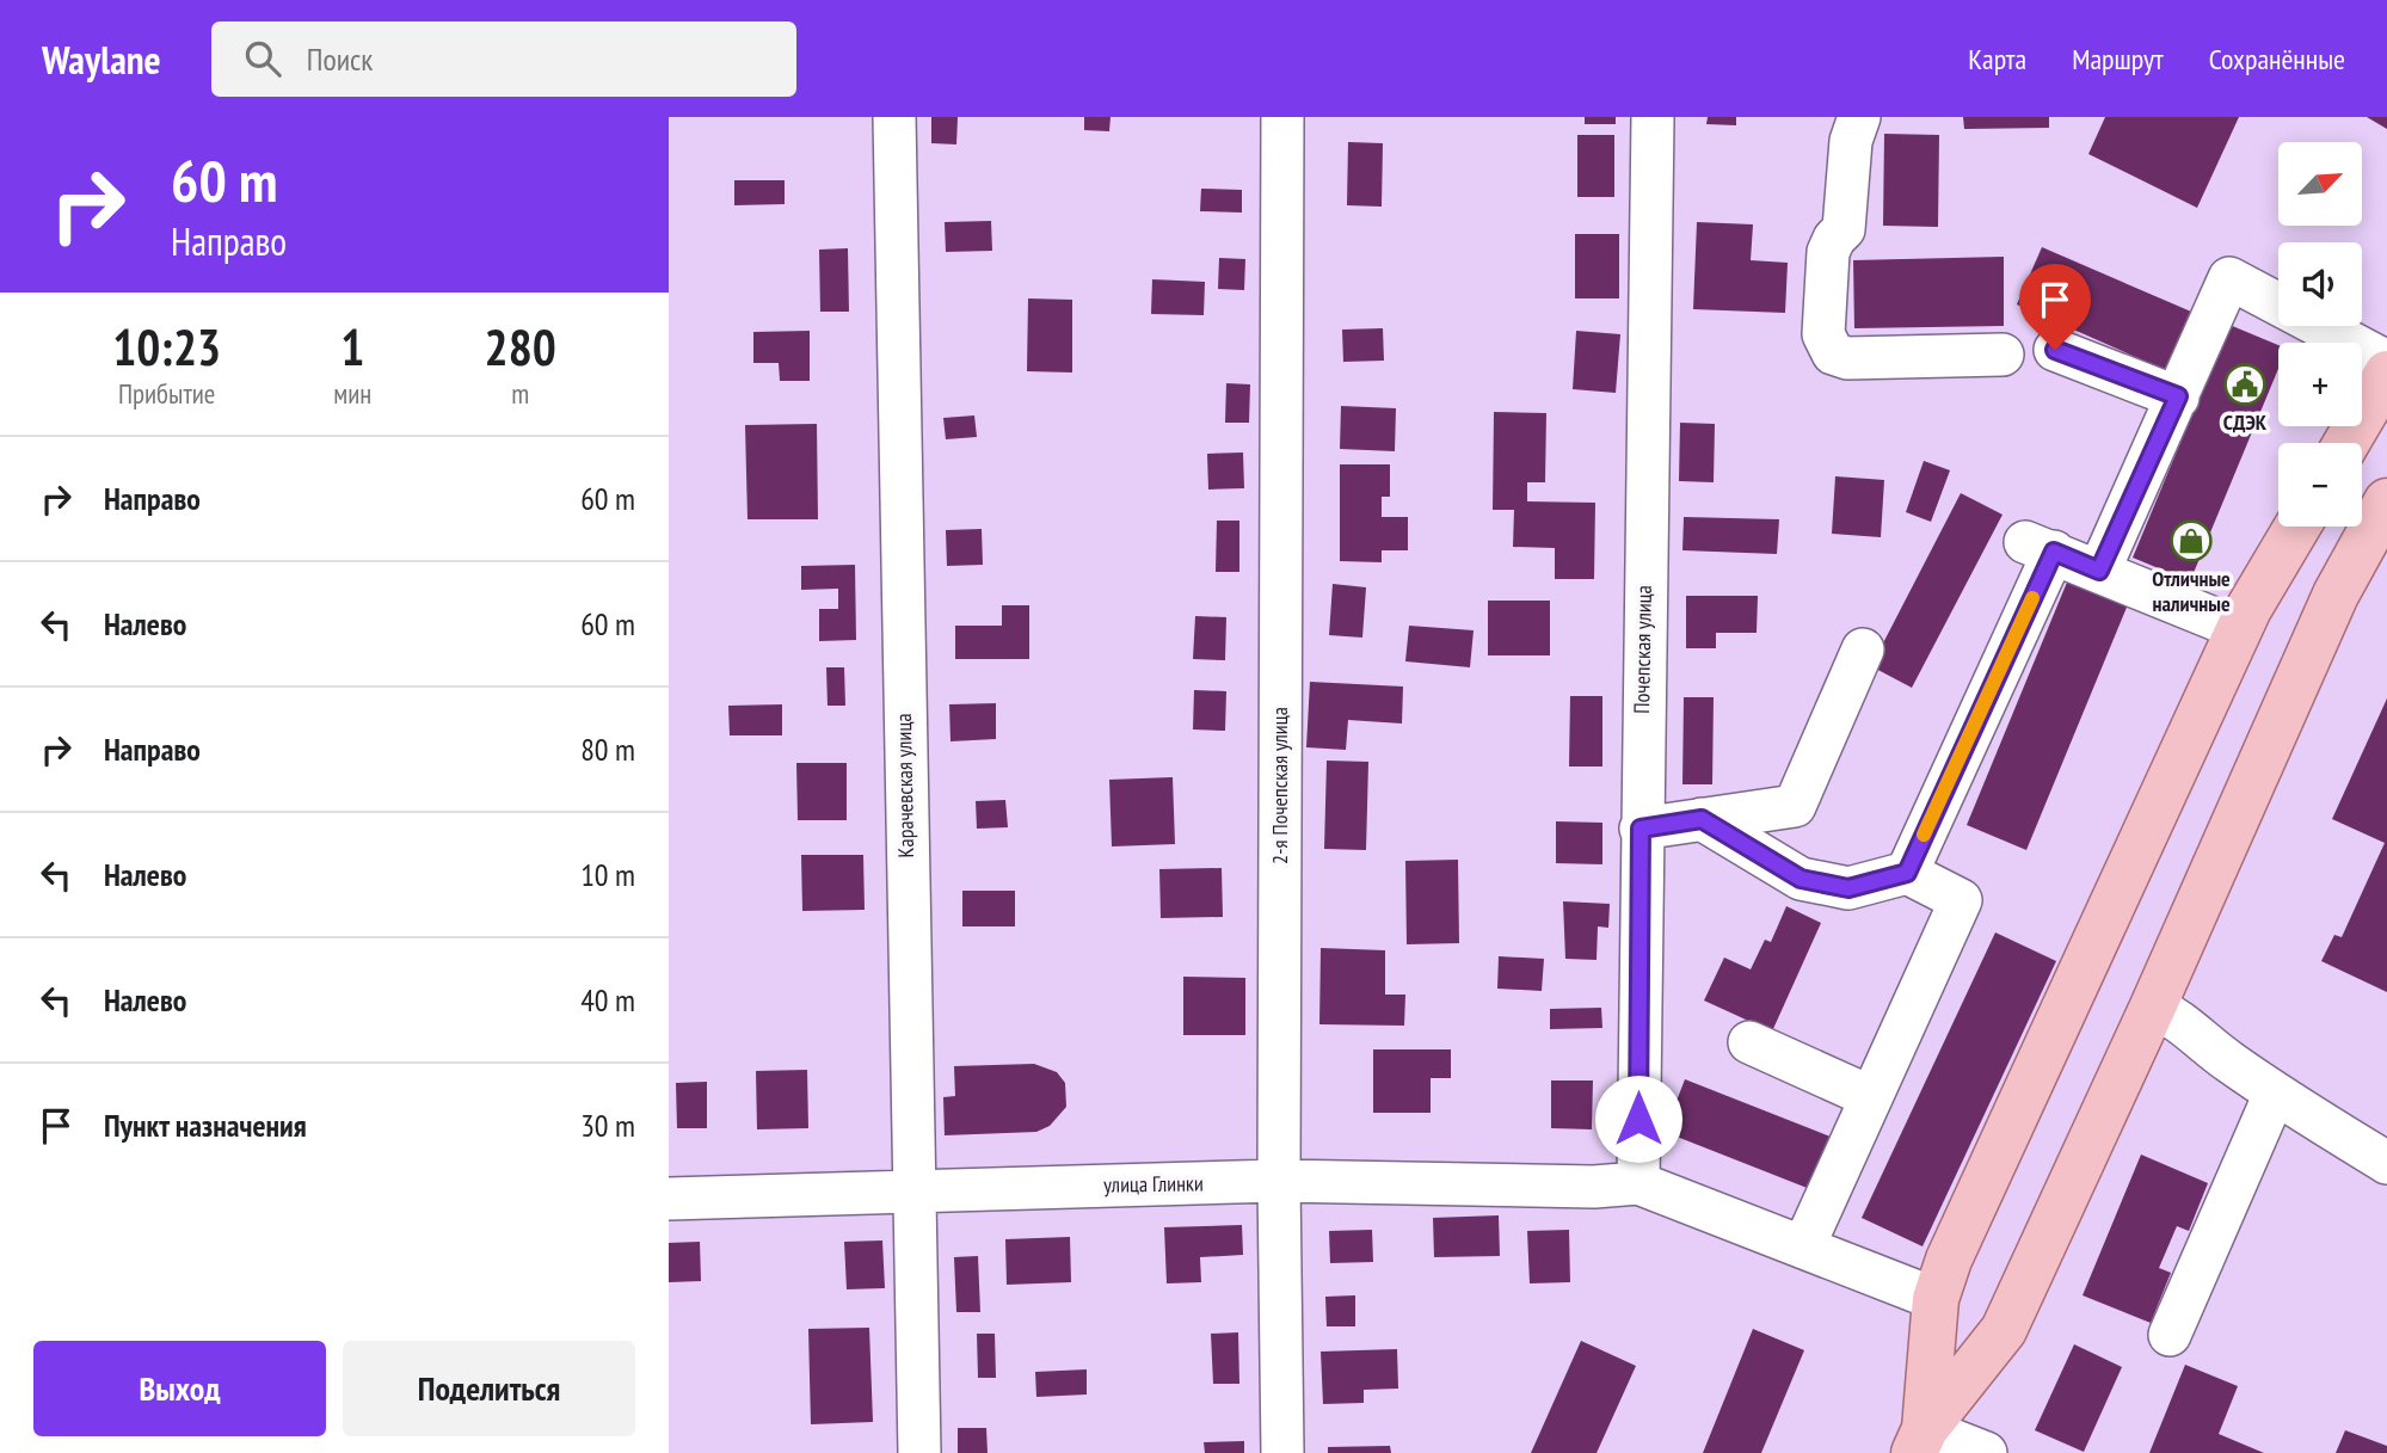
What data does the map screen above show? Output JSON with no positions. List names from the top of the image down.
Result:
{
  "streets": {
    "street": [
      "Почепская улица",
      "Карачевская улица",
      "2-я Почепская улица",
      "улица Глинки"
    ]
  },
  "crossings": [
    ["Почепская улица", "улица Глинки"],
    ["Карачевская улица", "улица Глинки"],
    ["2-я Почепская улица", "улица Глинки"]
  ],
  "places": {
    "public building": ["СДЭК"],
    "shop": ["Отличные наличные"]
  },
  "north": "top right",
  "page": {
    "header": "Waylane",
    "search": "Поиск",
    "nav": ["Карта", "Маршрут", "Сохранённые"],
    "turn": ["60 m", "Направо"],
    "map_buttons": ["+", "−"],
    "eta": [
      "10:23",
      "Прибытие",
      "1",
      "мин",
      "280",
      "m"
    ],
    "list": [
      {
        "name": "Направо",
        "value": "60 m"
      },
      {
        "name": "Налево",
        "value": "60 m"
      },
      {
        "name": "Направо",
        "value": "80 m"
      },
      {
        "name": "Налево",
        "value": "10 m"
      },
      {
        "name": "Налево",
        "value": "40 m"
      },
      {
        "name": "Пункт назначения",
        "value": "30 m"
      }
    ],
    "buttons": ["Выход", "Поделиться"]
  }
}
